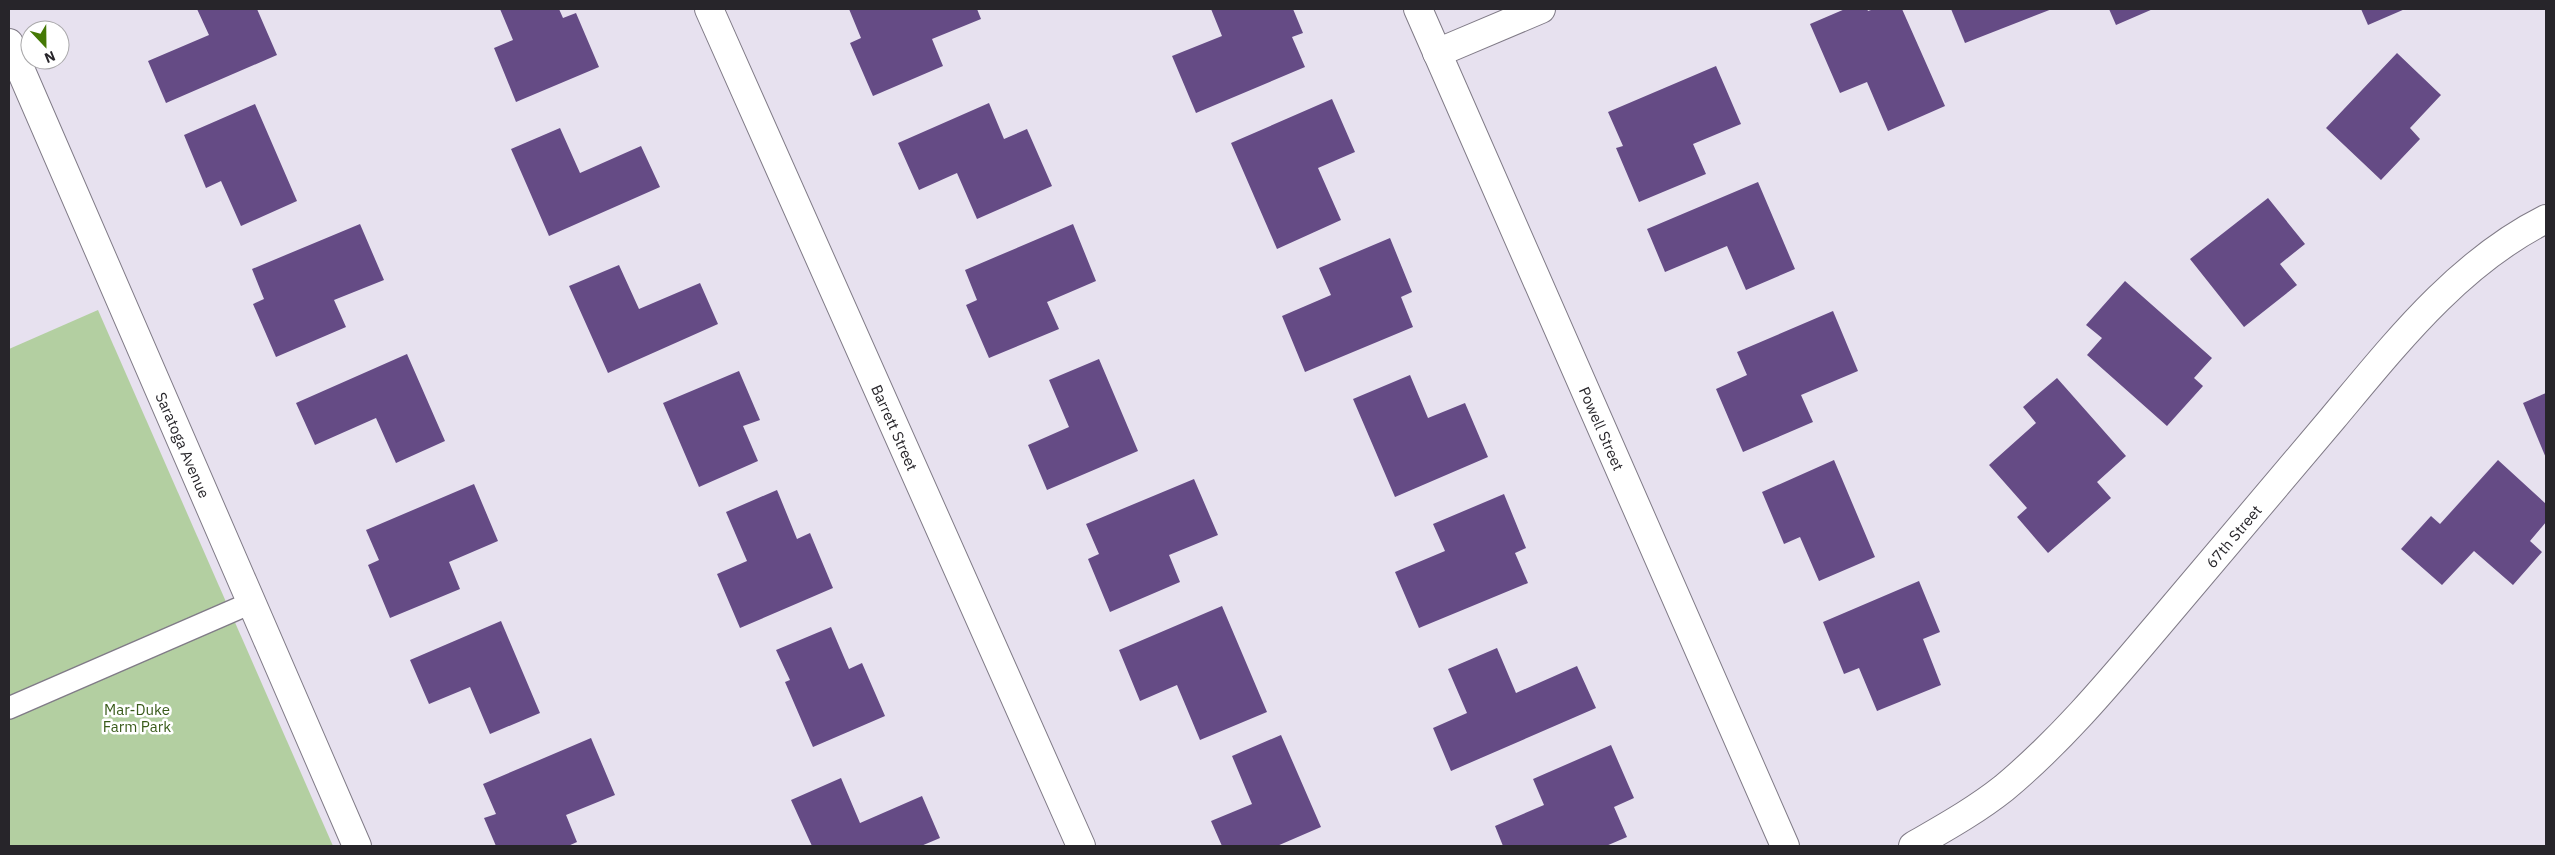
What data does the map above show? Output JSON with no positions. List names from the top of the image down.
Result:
{
  "streets": {
    "street": [
      "Barrett Street",
      "Powell Street",
      "Saratoga Avenue",
      "67th Street"
    ]
  },
  "parks": ["Mar-Duke Farm Park"],
  "north": "bottom"
}
